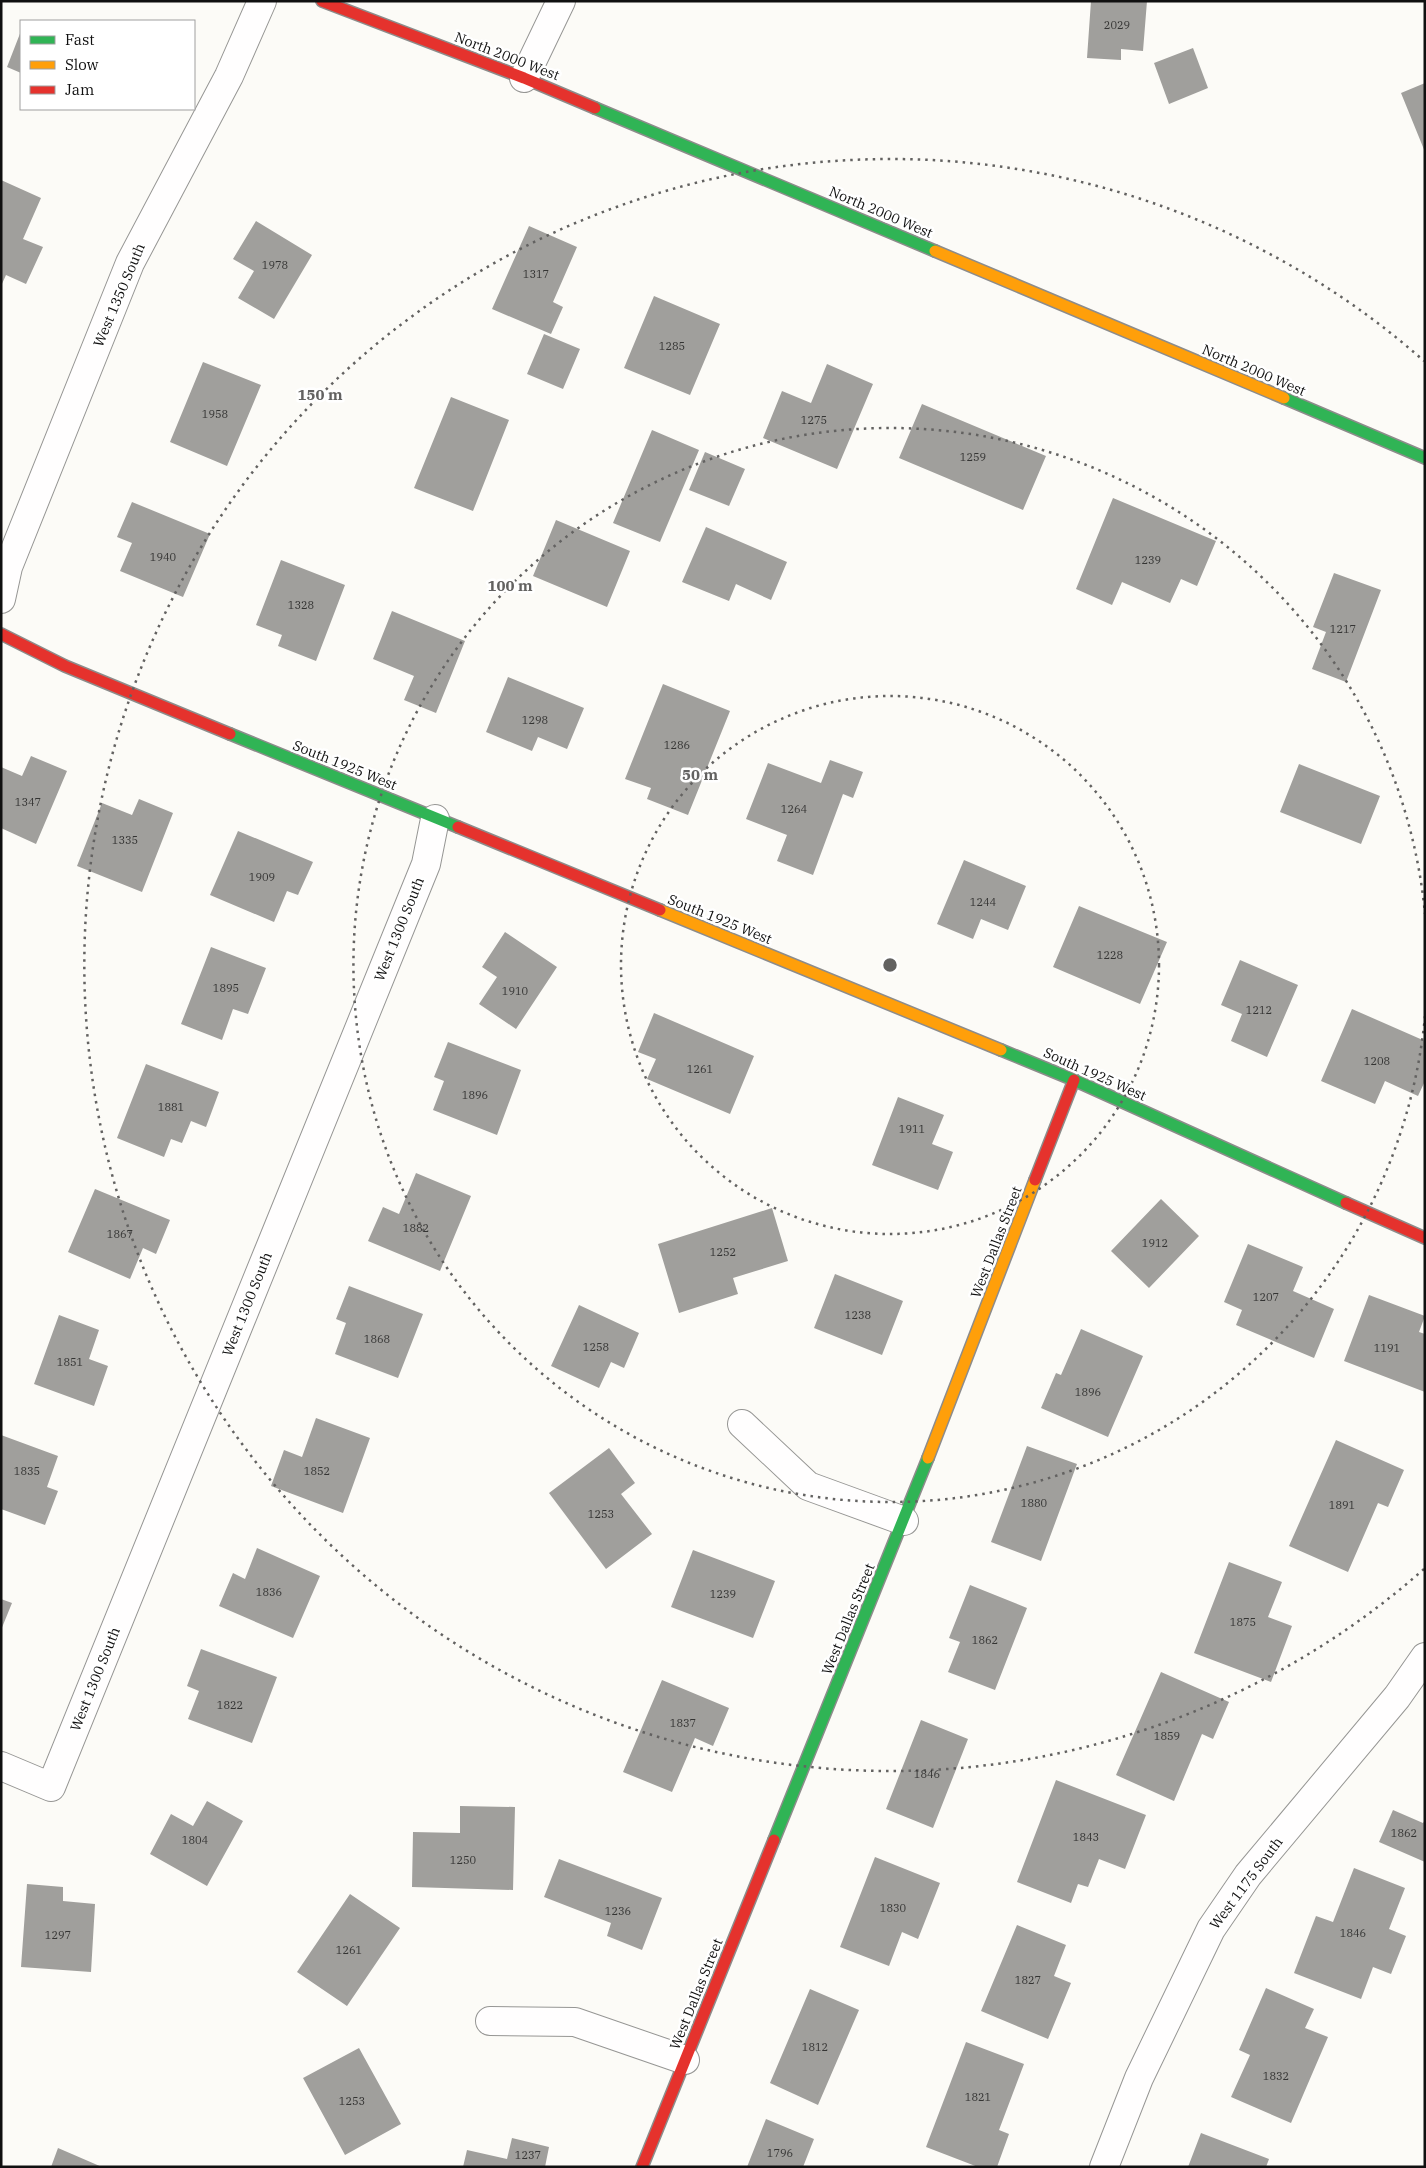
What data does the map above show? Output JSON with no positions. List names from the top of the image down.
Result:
{
  "streets": {
    "street": [
      "North 2000 West",
      "West 1350 South",
      "South 1925 West",
      "West 1300 South",
      "West Dallas Street",
      "West 1175 South"
    ]
  },
  "crossings": [
    ["South 1925 West", "West 1300 South"],
    ["South 1925 West", "West Dallas Street"]
  ],
  "house_numbers": [
    "2029",
    "1978",
    "1317",
    "1285",
    "1958",
    "1275",
    "1259",
    "1940",
    "1239",
    "1328",
    "1217",
    "1298",
    "1286",
    "1347",
    "1264",
    "1335",
    "1909",
    "1244",
    "1228",
    "1895",
    "1910",
    "1212",
    "1208",
    "1261",
    "1896",
    "1881",
    "1911",
    "1882",
    "1867",
    "1912",
    "1252",
    "1207",
    "1238",
    "1868",
    "1258",
    "1191",
    "1851",
    "1896",
    "1835",
    "1852",
    "1880",
    "1891",
    "1253",
    "1836",
    "1239",
    "1875",
    "1862",
    "1822",
    "1837",
    "1859",
    "1846",
    "1862",
    "1843",
    "1804",
    "1250",
    "1830",
    "1236",
    "1846",
    "1297",
    "1261",
    "1827",
    "1812",
    "1832",
    "1821",
    "1253",
    "1796",
    "1237"
  ],
  "legend": ["Fast", "Slow", "Jam"],
  "rings": ["150 m", "100 m", "50 m"]
}
